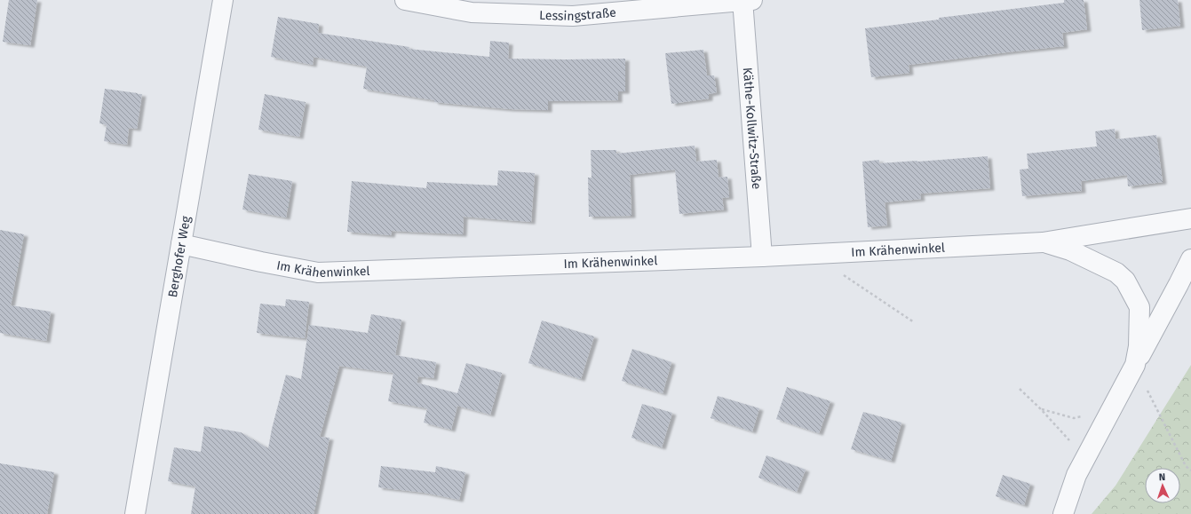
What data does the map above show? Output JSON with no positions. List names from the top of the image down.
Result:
{
  "streets": {
    "street": [
      "Lessingstraße",
      "Käthe-Kollwitz-Straße",
      "Im Krähenwinkel",
      "Berghofer Weg"
    ]
  },
  "crossings": [
    ["Lessingstraße", "Käthe-Kollwitz-Straße"],
    ["Käthe-Kollwitz-Straße", "Im Krähenwinkel"],
    ["Im Krähenwinkel", "Berghofer Weg"]
  ],
  "north": "top"
}
